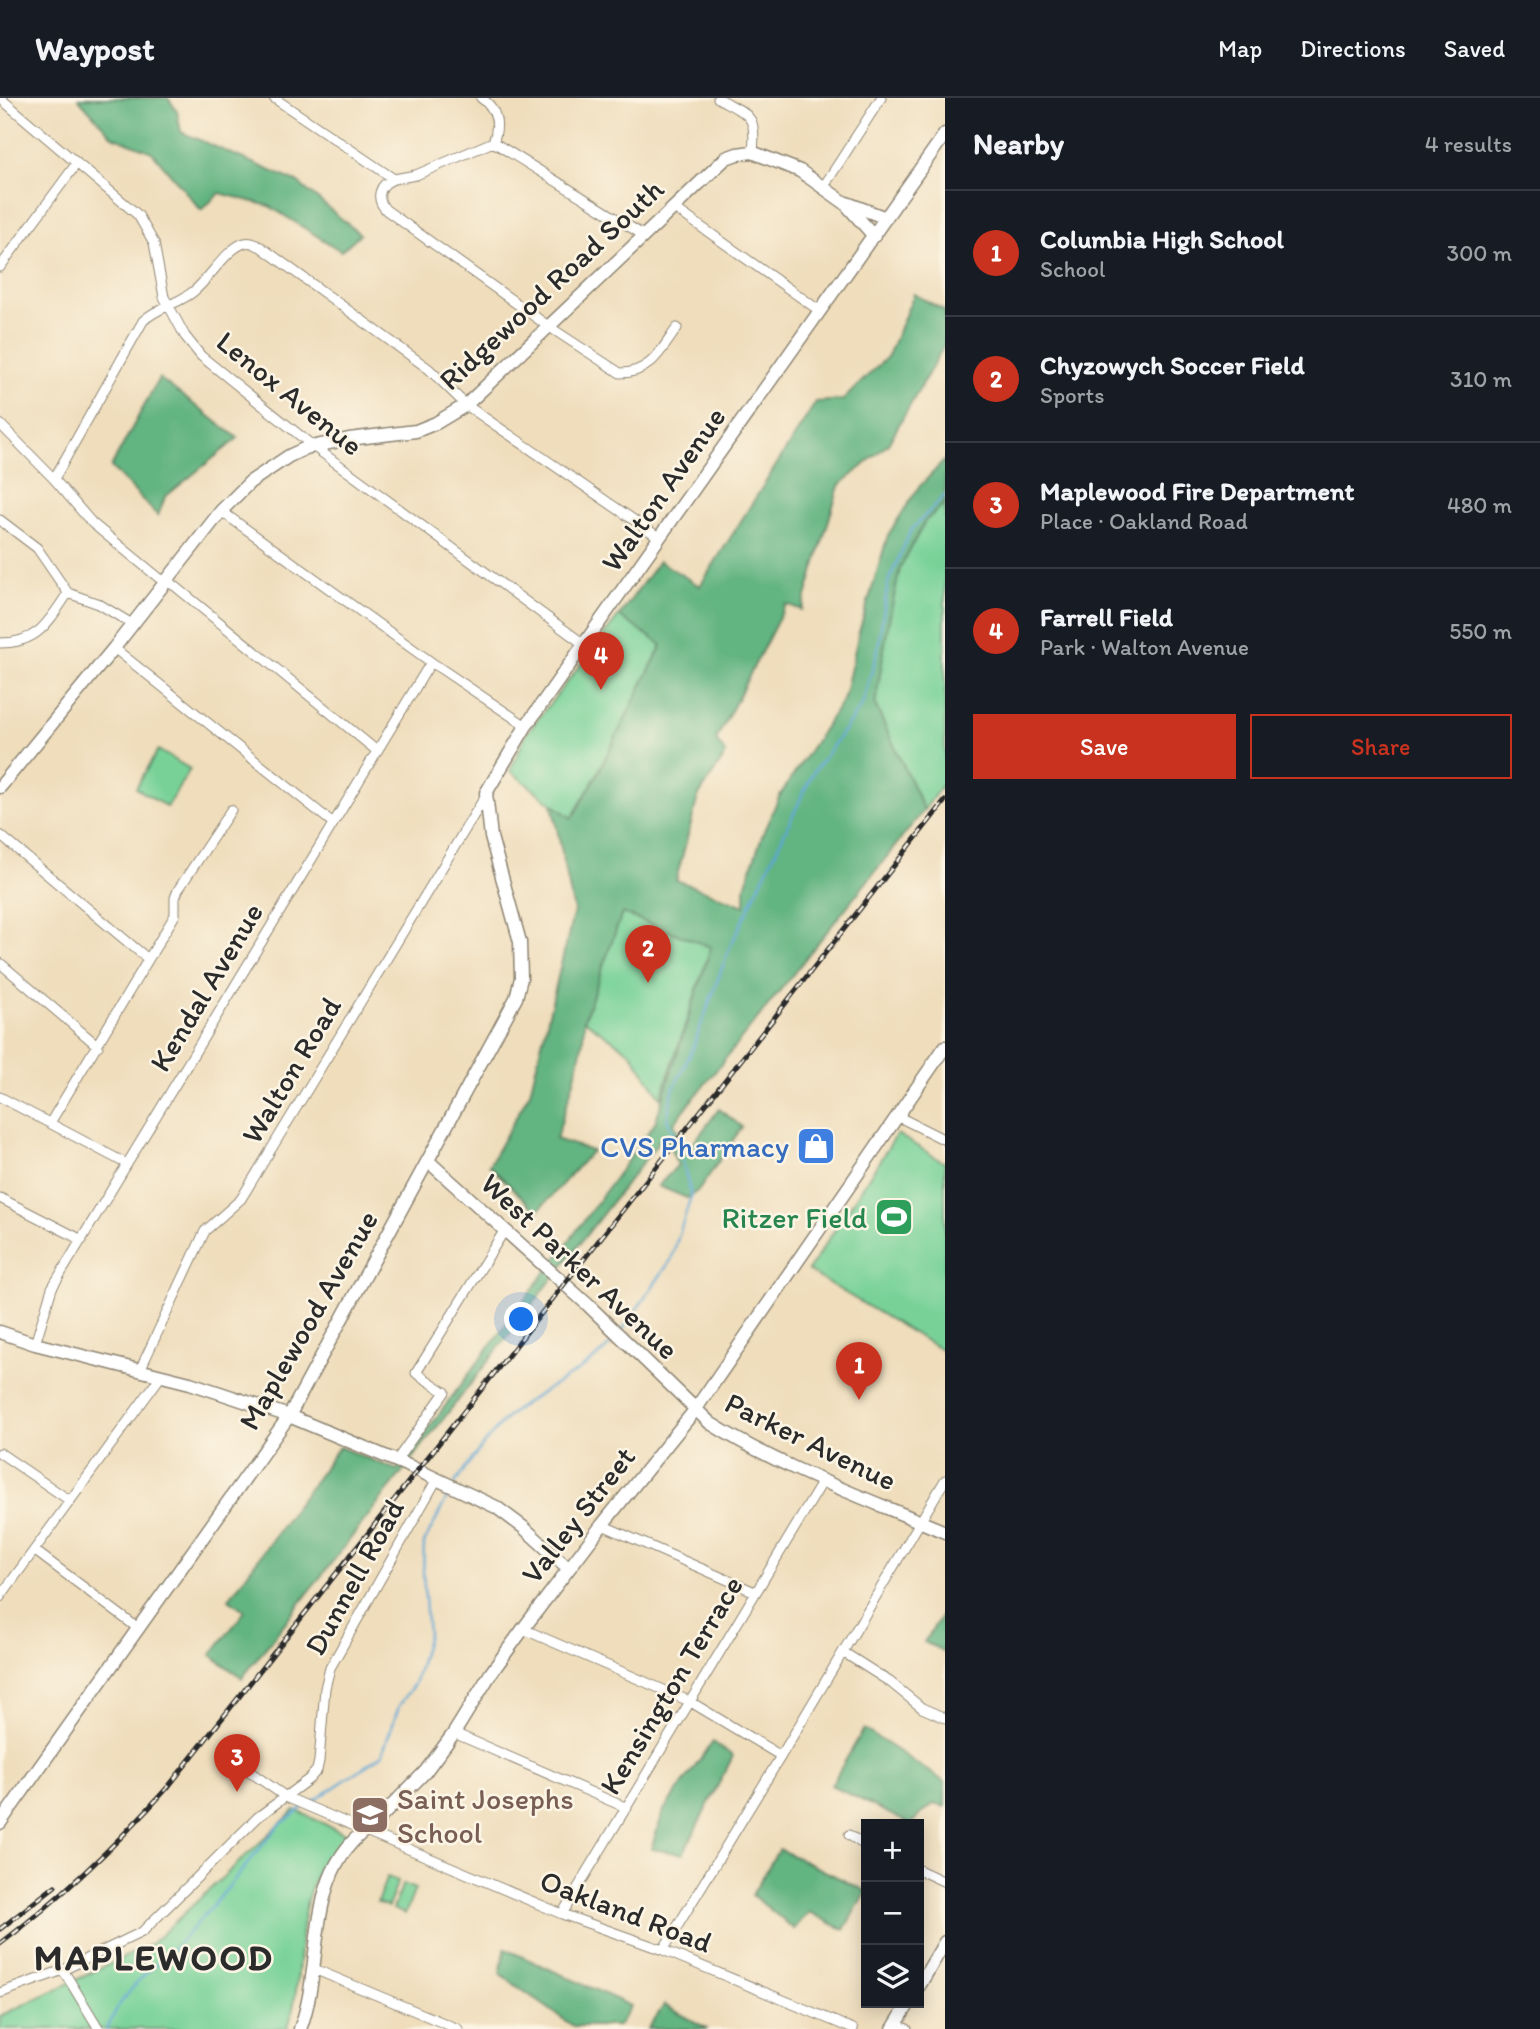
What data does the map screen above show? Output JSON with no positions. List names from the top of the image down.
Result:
{
  "streets": {
    "street": [
      "Ridgewood Road South",
      "Lenox Avenue",
      "Walton Avenue",
      "Kendal Avenue",
      "Walton Road",
      "West Parker Avenue",
      "Maplewood Avenue",
      "Parker Avenue",
      "Valley Street",
      "Dunnell Road",
      "Kensington Terrace",
      "Oakland Road"
    ]
  },
  "crossings": [
    ["Ridgewood Road South", "Lenox Avenue"],
    ["Lenox Avenue", "Walton Avenue"],
    ["Walton Avenue", "Walton Road"],
    ["Walton Avenue", "Maplewood Avenue"],
    ["Walton Road", "Maplewood Avenue"],
    ["West Parker Avenue", "Maplewood Avenue"],
    ["West Parker Avenue", "Parker Avenue"],
    ["West Parker Avenue", "Valley Street"],
    ["West Parker Avenue", "Dunnell Road"],
    ["Parker Avenue", "Valley Street"],
    ["Parker Avenue", "Kensington Terrace"],
    ["Valley Street", "Oakland Road"],
    ["Dunnell Road", "Oakland Road"],
    ["Kensington Terrace", "Oakland Road"]
  ],
  "districts": ["MAPLEWOOD"],
  "places": {
    "shop": ["CVS Pharmacy"],
    "sports": ["Ritzer Field"],
    "school or university": ["Saint Josephs School"]
  },
  "page": {
    "header": "Waypost",
    "nav": ["Map", "Directions", "Saved"],
    "heading": ["Nearby", "4 results"],
    "list": [
      {
        "mark": "1",
        "name": "Columbia High School",
        "note": "School",
        "value": "300 m"
      },
      {
        "mark": "2",
        "name": "Chyzowych Soccer Field",
        "note": "Sports",
        "value": "310 m"
      },
      {
        "mark": "3",
        "name": "Maplewood Fire Department",
        "note": "Place · Oakland Road",
        "value": "480 m"
      },
      {
        "mark": "4",
        "name": "Farrell Field",
        "note": "Park · Walton Avenue",
        "value": "550 m"
      }
    ],
    "pins": [
      "4",
      "2",
      "1",
      "3"
    ],
    "buttons": ["Save", "Share"],
    "map_buttons": ["+", "−"]
  }
}
